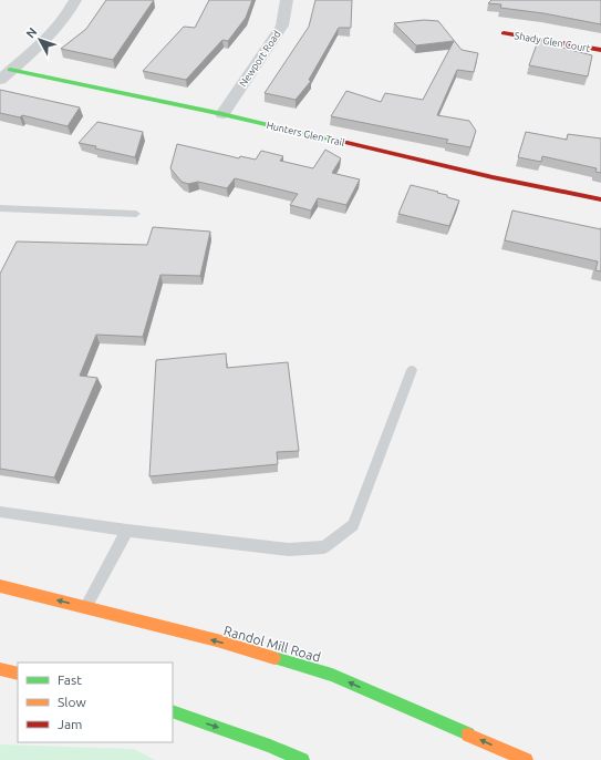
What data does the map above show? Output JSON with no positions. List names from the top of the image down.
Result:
{
  "streets": {
    "street": [
      "Shady Glen Court",
      "Newport Road",
      "Hunters Glen Trail",
      "Randol Mill Road"
    ]
  },
  "crossings": [
    ["Newport Road", "Hunters Glen Trail"]
  ],
  "one_way": ["Randol Mill Road"],
  "legend": ["Fast", "Slow", "Jam"],
  "north": "top left"
}
